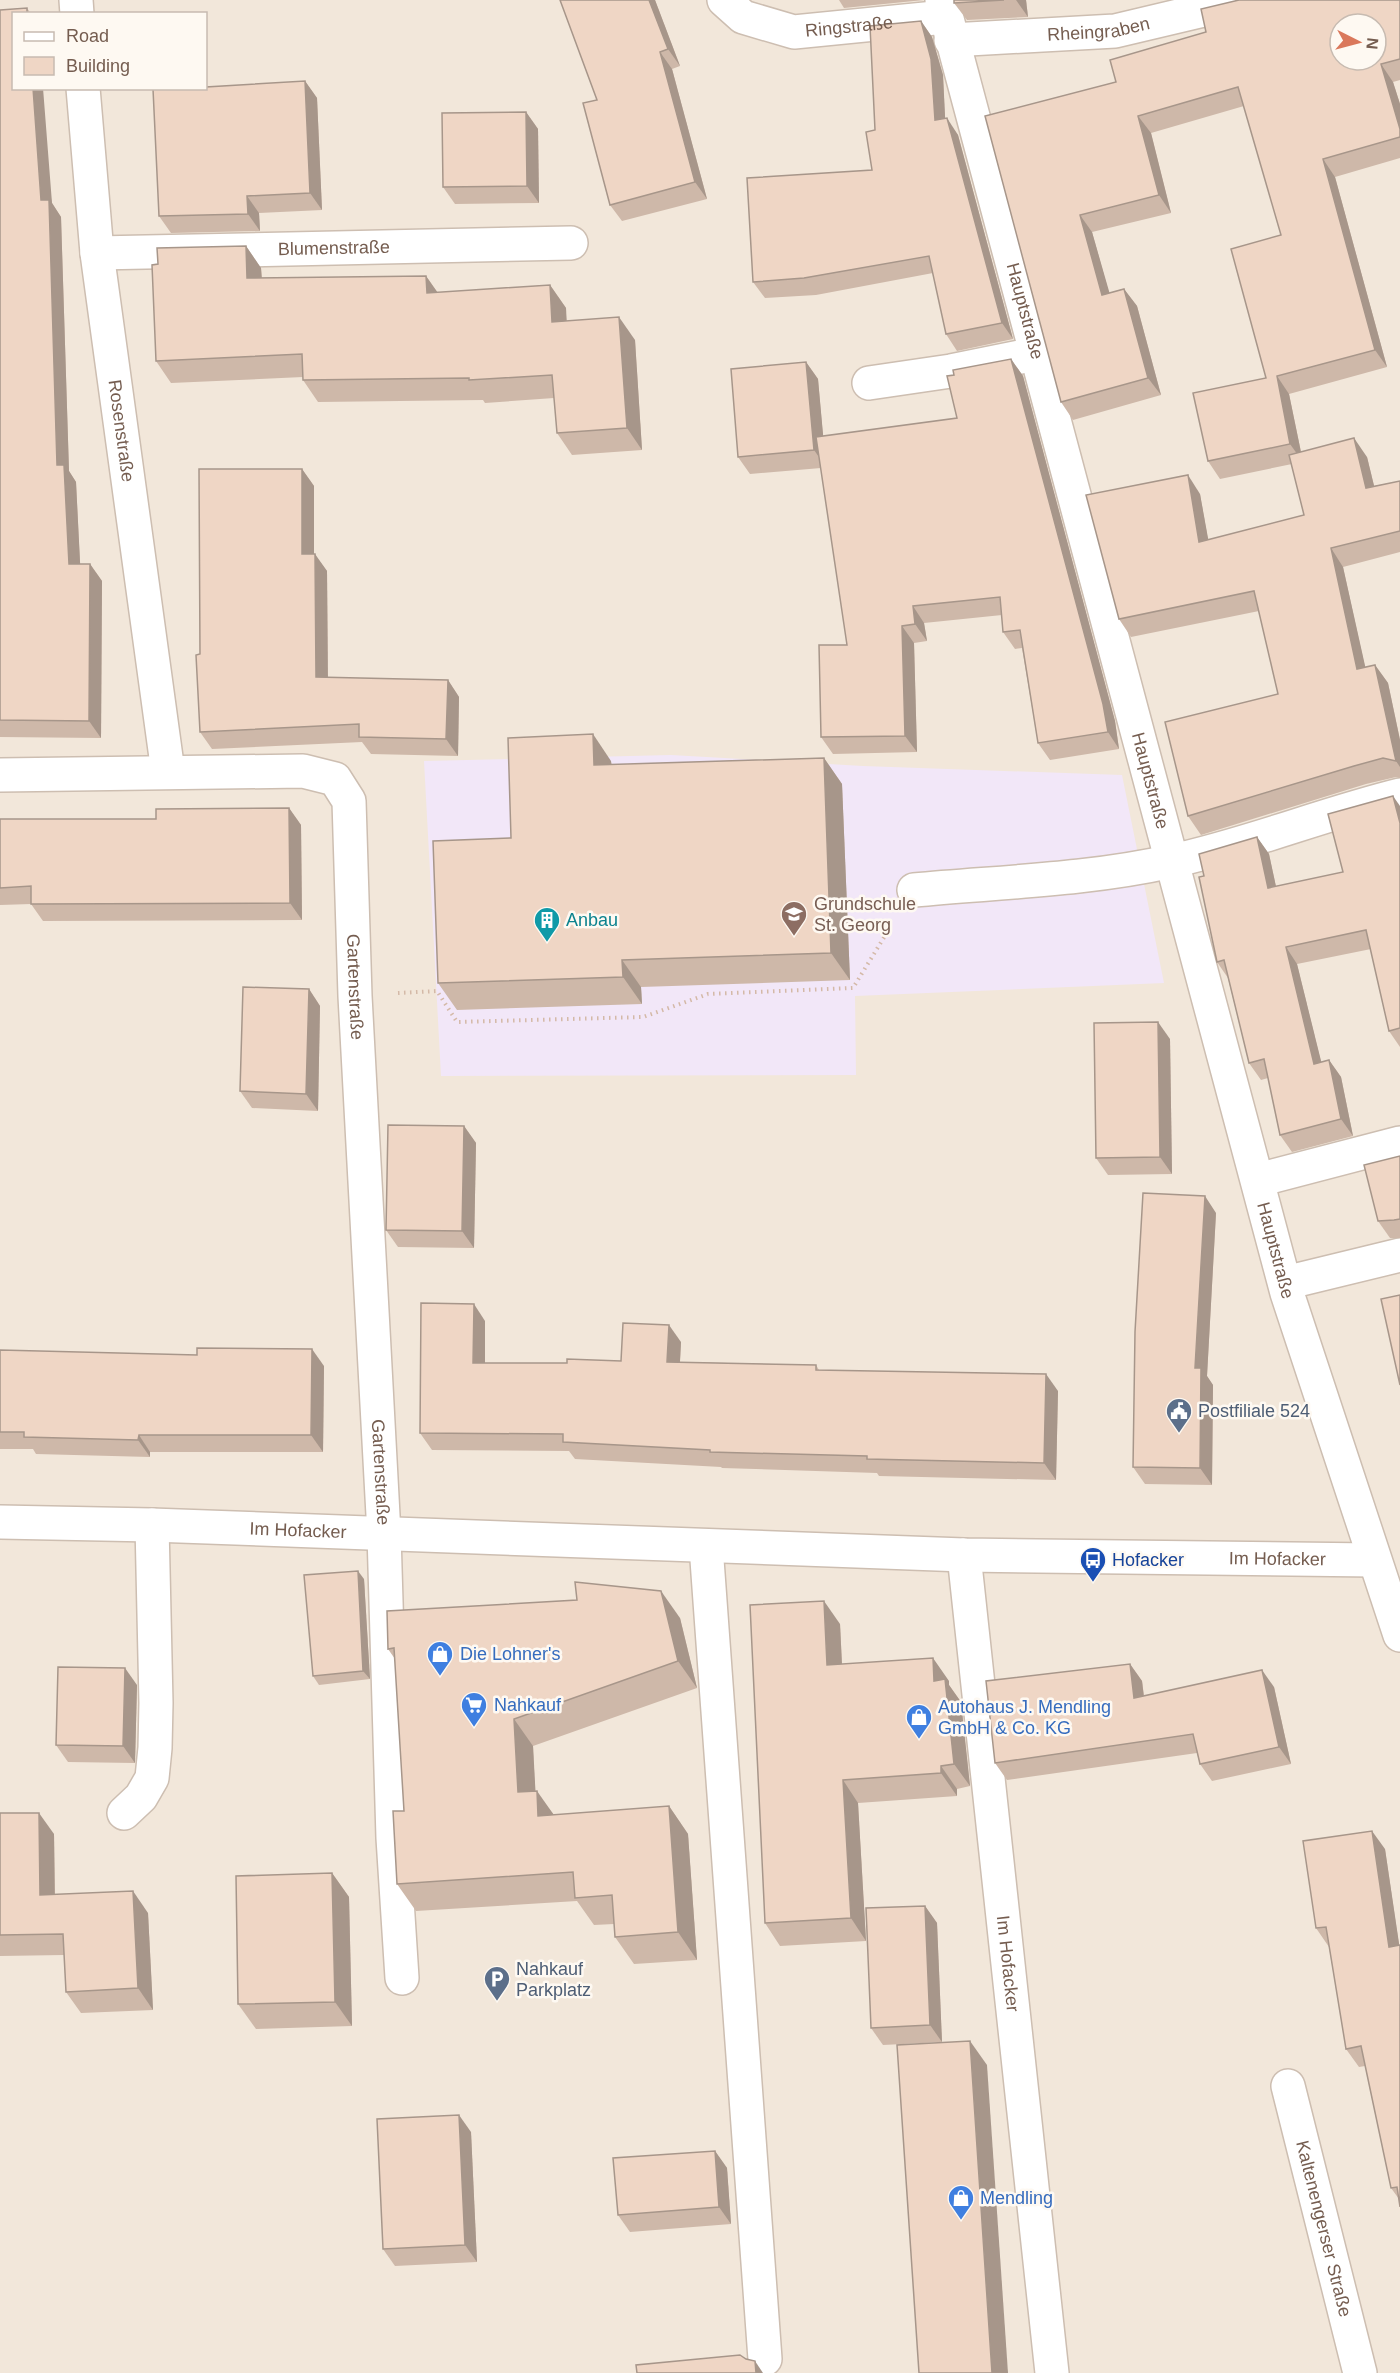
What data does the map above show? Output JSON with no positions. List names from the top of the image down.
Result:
{
  "streets": {
    "street": [
      "Ringstraße",
      "Rheingraben",
      "Blumenstraße",
      "Hauptstraße",
      "Rosenstraße",
      "Gartenstraße",
      "Im Hofacker",
      "Kaltenengerser Straße"
    ]
  },
  "crossings": [
    ["Ringstraße", "Rheingraben"],
    ["Ringstraße", "Hauptstraße"],
    ["Rheingraben", "Hauptstraße"],
    ["Blumenstraße", "Rosenstraße"],
    ["Hauptstraße", "Im Hofacker"],
    ["Rosenstraße", "Gartenstraße"],
    ["Gartenstraße", "Im Hofacker"]
  ],
  "places": {
    "school or university": ["Grundschule St. Georg"],
    "building": ["Anbau"],
    "public building": ["Postfiliale 524"],
    "bus stop": ["Hofacker"],
    "shop": ["Die Lohner's", "Autohaus J. Mendling GmbH & Co. KG", "Mendling"],
    "supermarket": ["Nahkauf"],
    "parking": ["Nahkauf Parkplatz"]
  },
  "legend": ["Road", "Building"],
  "north": "right"
}
